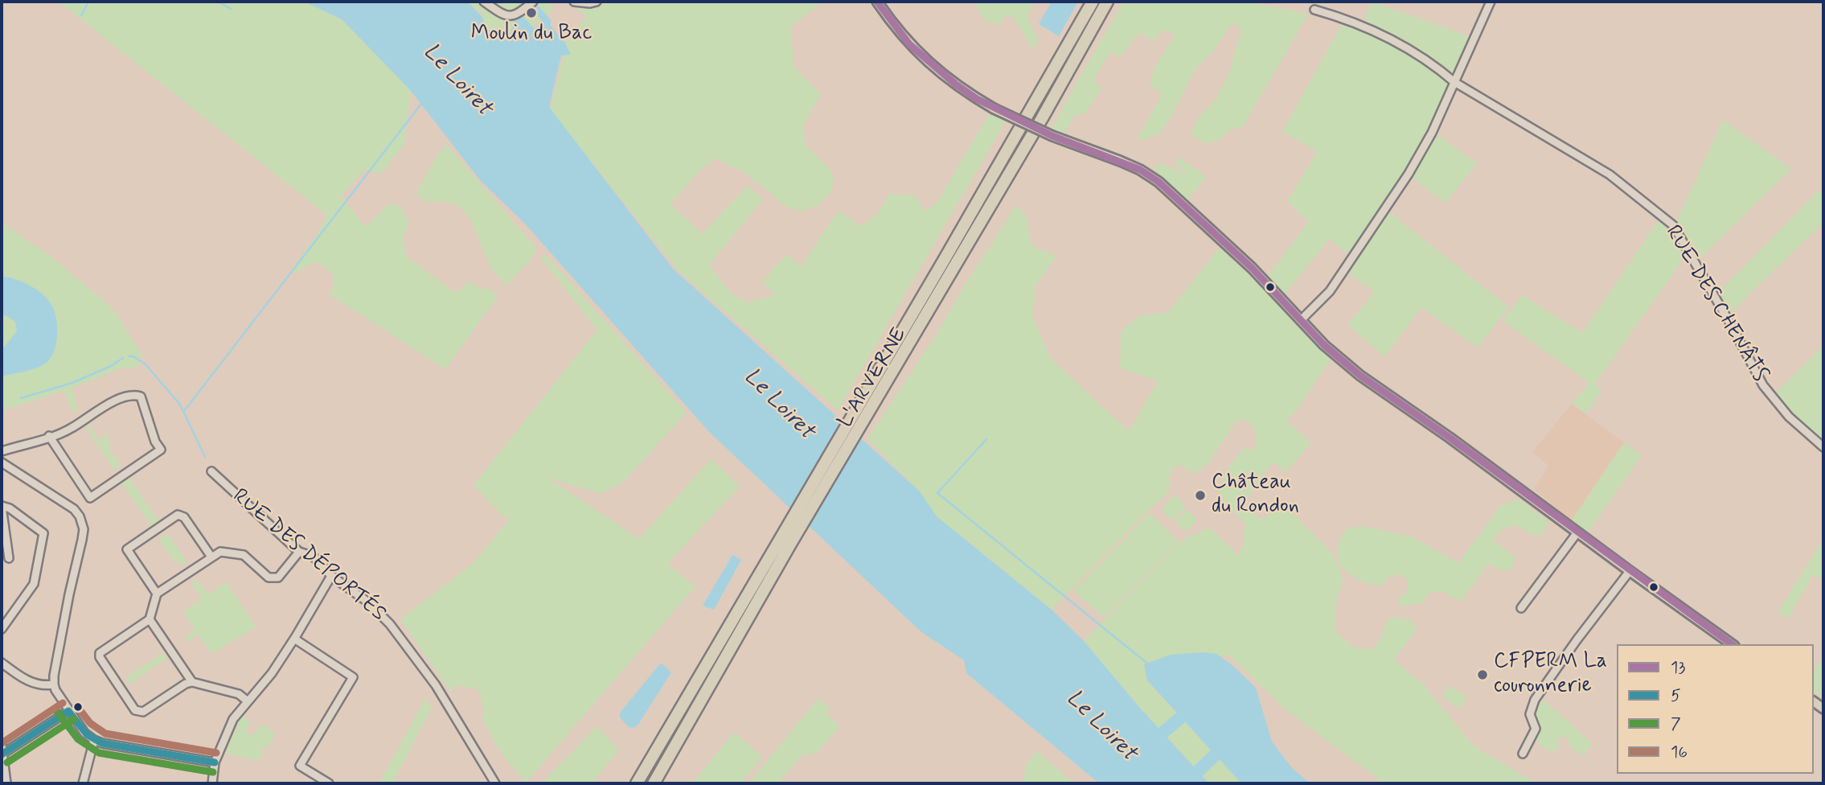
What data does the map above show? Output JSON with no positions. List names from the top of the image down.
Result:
{
  "streets": {
    "highway": ["L'ARVERNE"],
    "street": ["RUE DES CHENÂTS", "RUE DES DÉPORTÉS"]
  },
  "water": ["Le Loiret"],
  "places": ["Moulin du Bac", "Château du Rondon", "CFPERM La couronnerie"],
  "lines": [
    "transit line 13",
    "transit line 16",
    "transit line 7",
    "transit line 5"
  ],
  "legend": [
    "13",
    "5",
    "7",
    "16"
  ]
}
